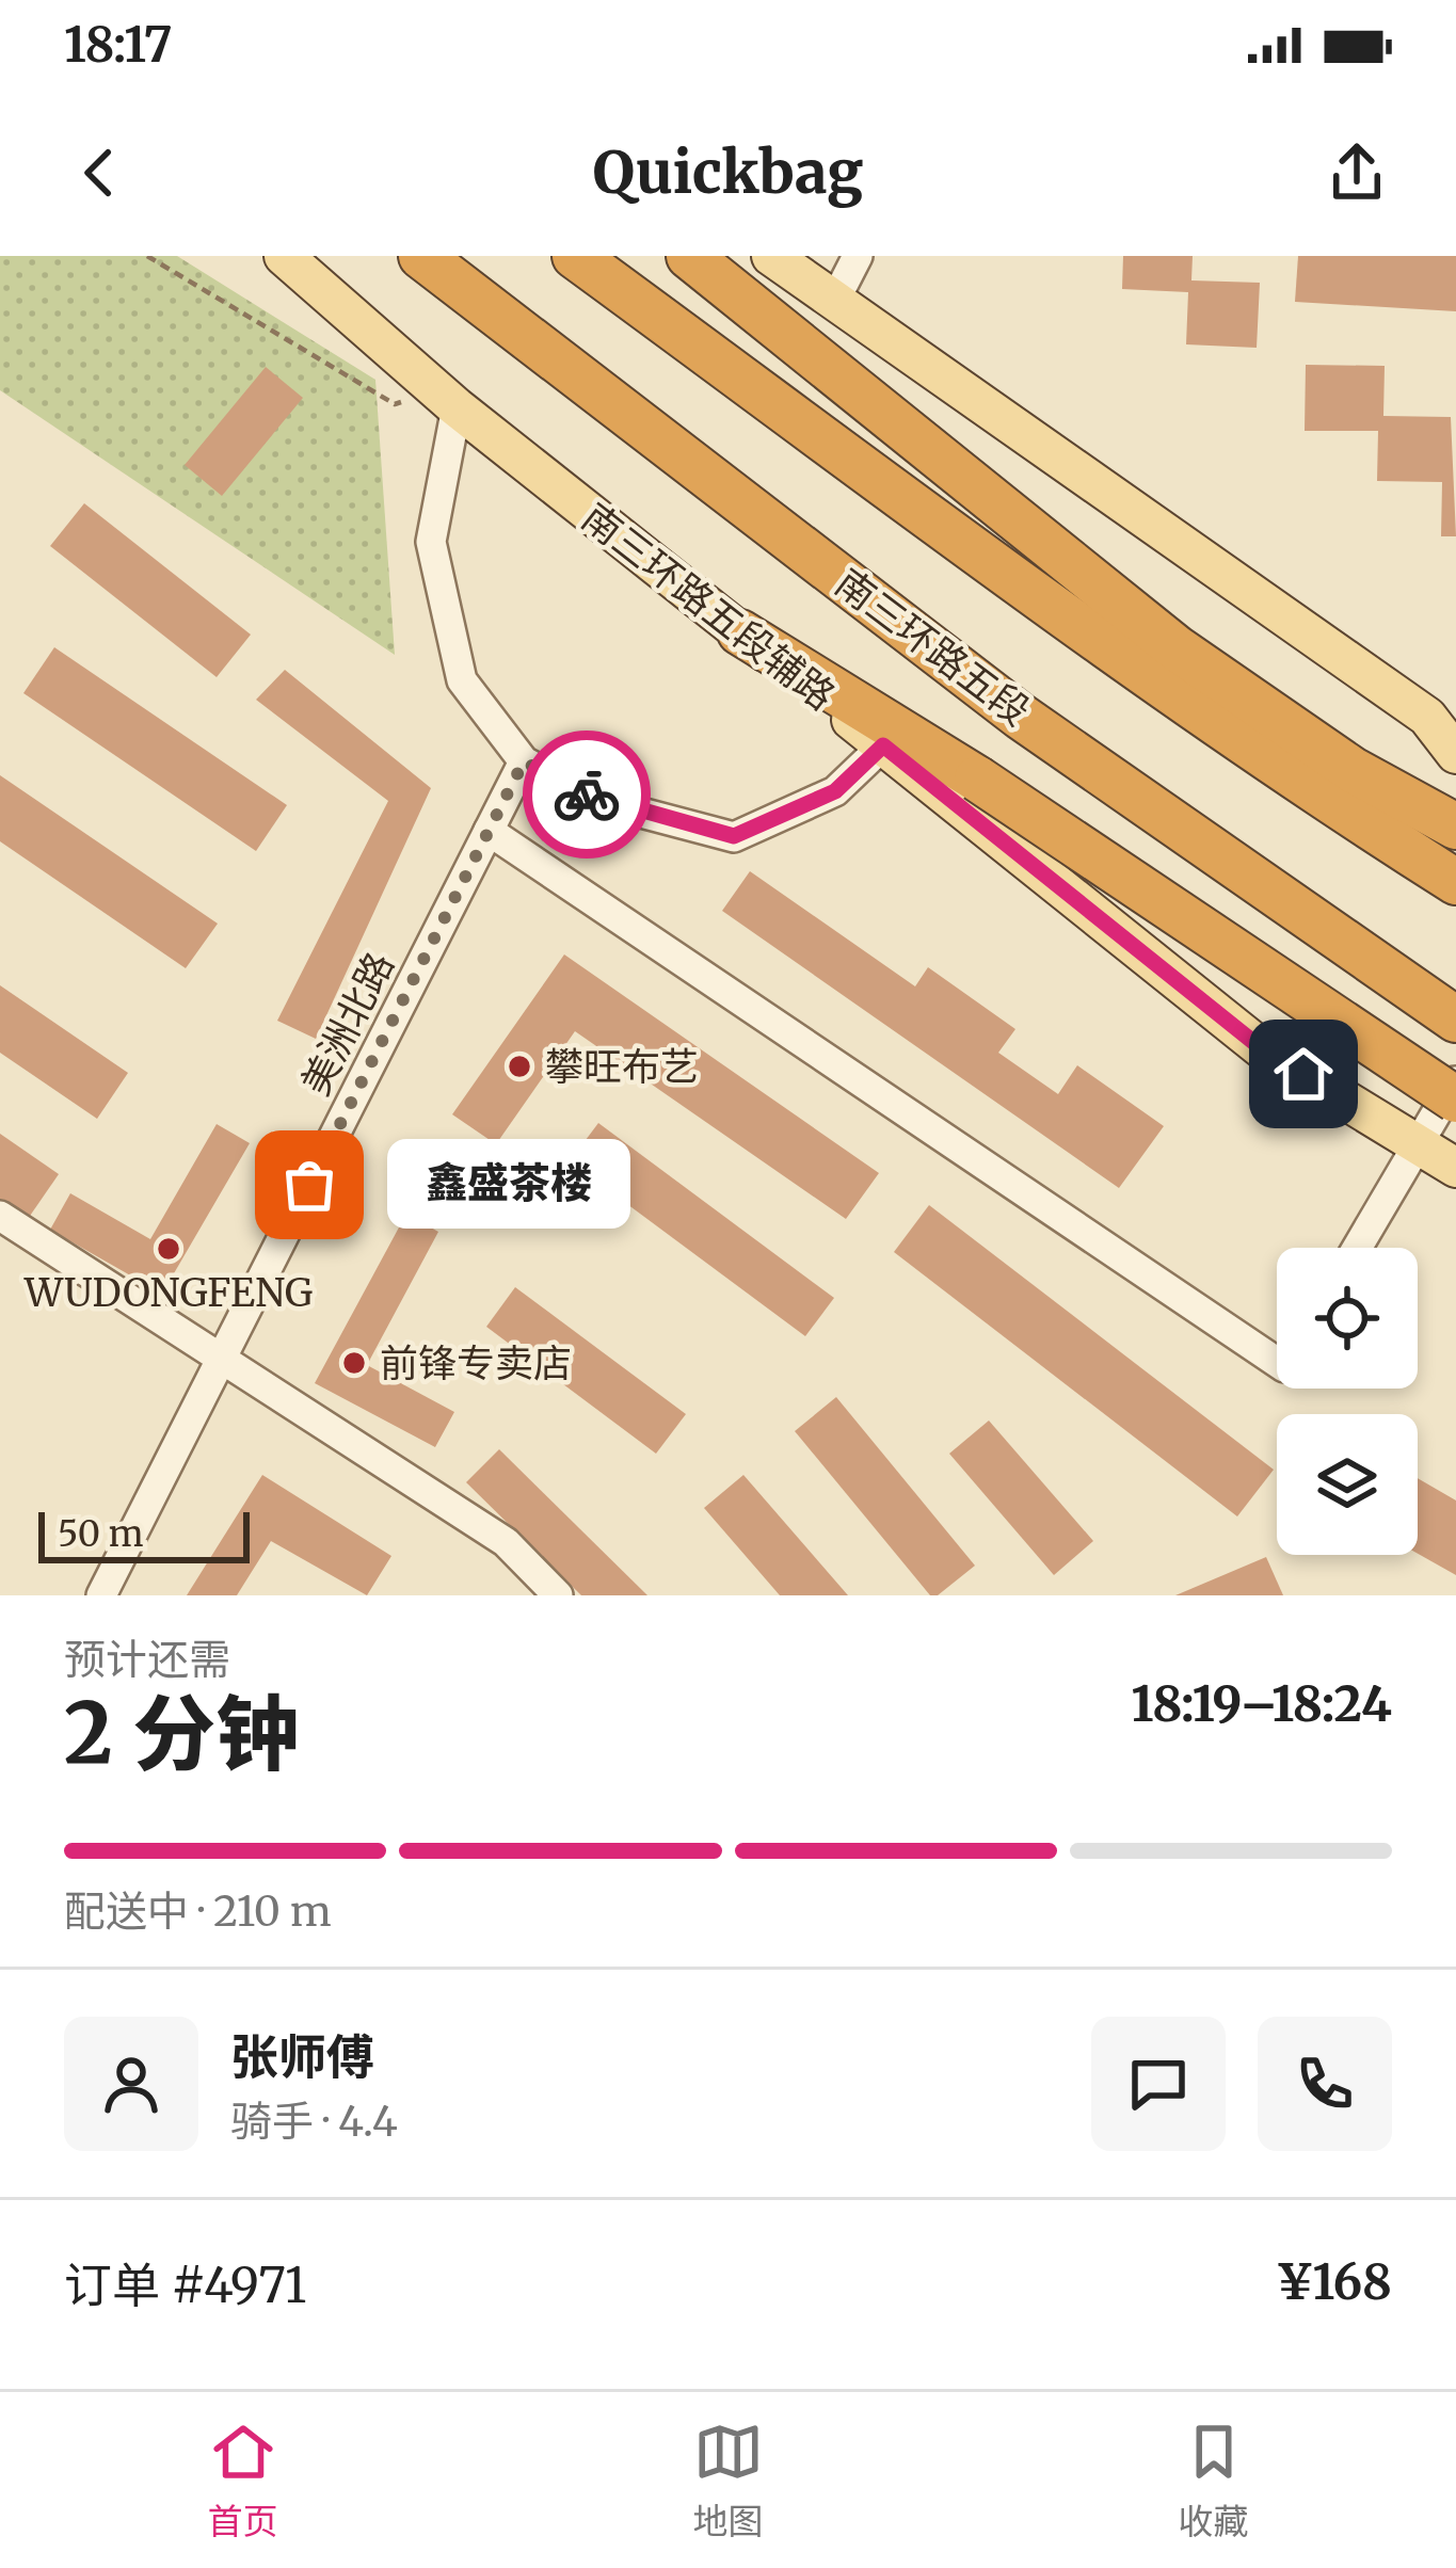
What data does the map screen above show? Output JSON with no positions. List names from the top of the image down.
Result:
{
  "streets": {
    "highway": ["南三环路五段"],
    "main road": ["南三环路五段辅路"],
    "street": ["美洲北路"]
  },
  "places": [
    "攀旺布艺",
    "鑫盛茶楼",
    "WUDONGFENG",
    "前锋专卖店"
  ],
  "scale_bar": "50 m",
  "page": {
    "status": "18:17",
    "header": "Quickbag",
    "bubble": "鑫盛茶楼",
    "scale": "50 m",
    "heading": ["2 分钟", "预计还需", "18:19–18:24"],
    "panel": [
      "张师傅",
      "骑手 · 4.4",
      "订单 #4971",
      "¥168"
    ],
    "bar": "配送中 · 210 m",
    "tabs": ["首页", "地图", "收藏"]
  }
}
